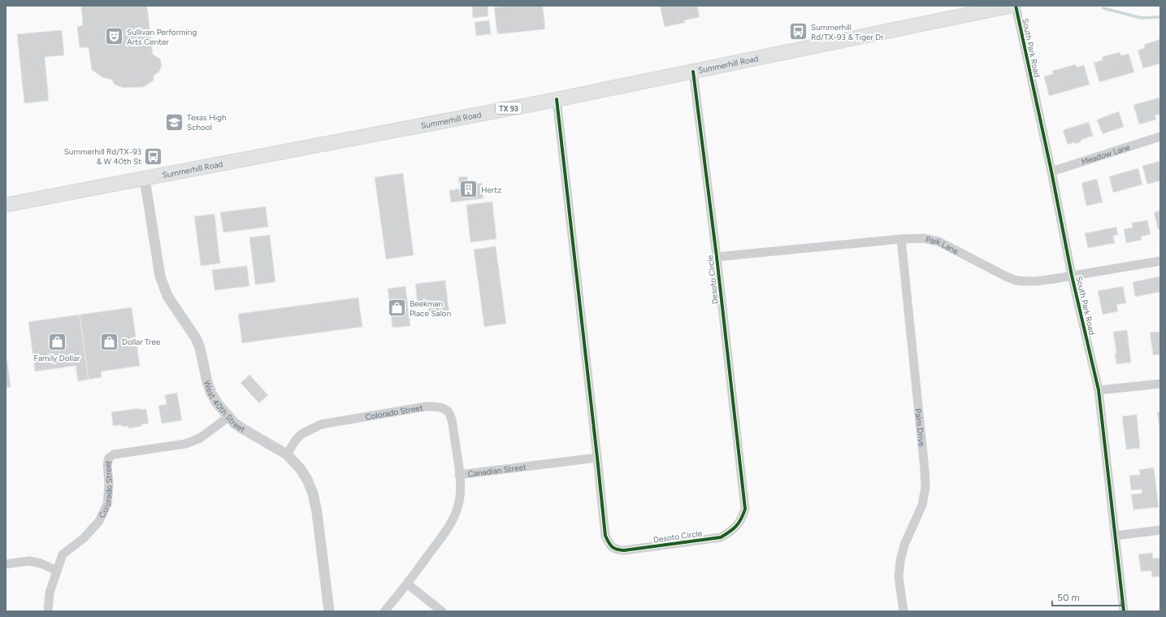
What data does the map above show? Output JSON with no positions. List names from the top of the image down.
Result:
{
  "streets": {
    "main road": ["Summerhill Road", "TX 93"],
    "street": [
      "South Park Road",
      "Meadow Lane",
      "Park Lane",
      "Desoto Circle",
      "West 40th Street",
      "Colorado Street",
      "Palm Drive",
      "Canadian Street"
    ]
  },
  "crossings": [
    ["South Park Road", "Meadow Lane"],
    ["South Park Road", "Park Lane"],
    ["Summerhill Road", "Desoto Circle"],
    ["Summerhill Road", "West 40th Street"],
    ["Park Lane", "Desoto Circle"],
    ["Park Lane", "Palm Drive"],
    ["Desoto Circle", "Canadian Street"],
    ["West 40th Street", "Colorado Street"],
    ["Colorado Street", "Canadian Street"]
  ],
  "places": {
    "bus stop": ["Summerhill Rd/TX-93 & Tiger Dr", "Summerhill Rd/TX-93 & W 40th St"],
    "theatre": ["Sullivan Performing Arts Center"],
    "school or university": ["Texas High School"],
    "building": ["Hertz"],
    "shop": ["Beekman Place Salon", "Family Dollar", "Dollar Tree"]
  },
  "scale_bar": "50 m"
}
